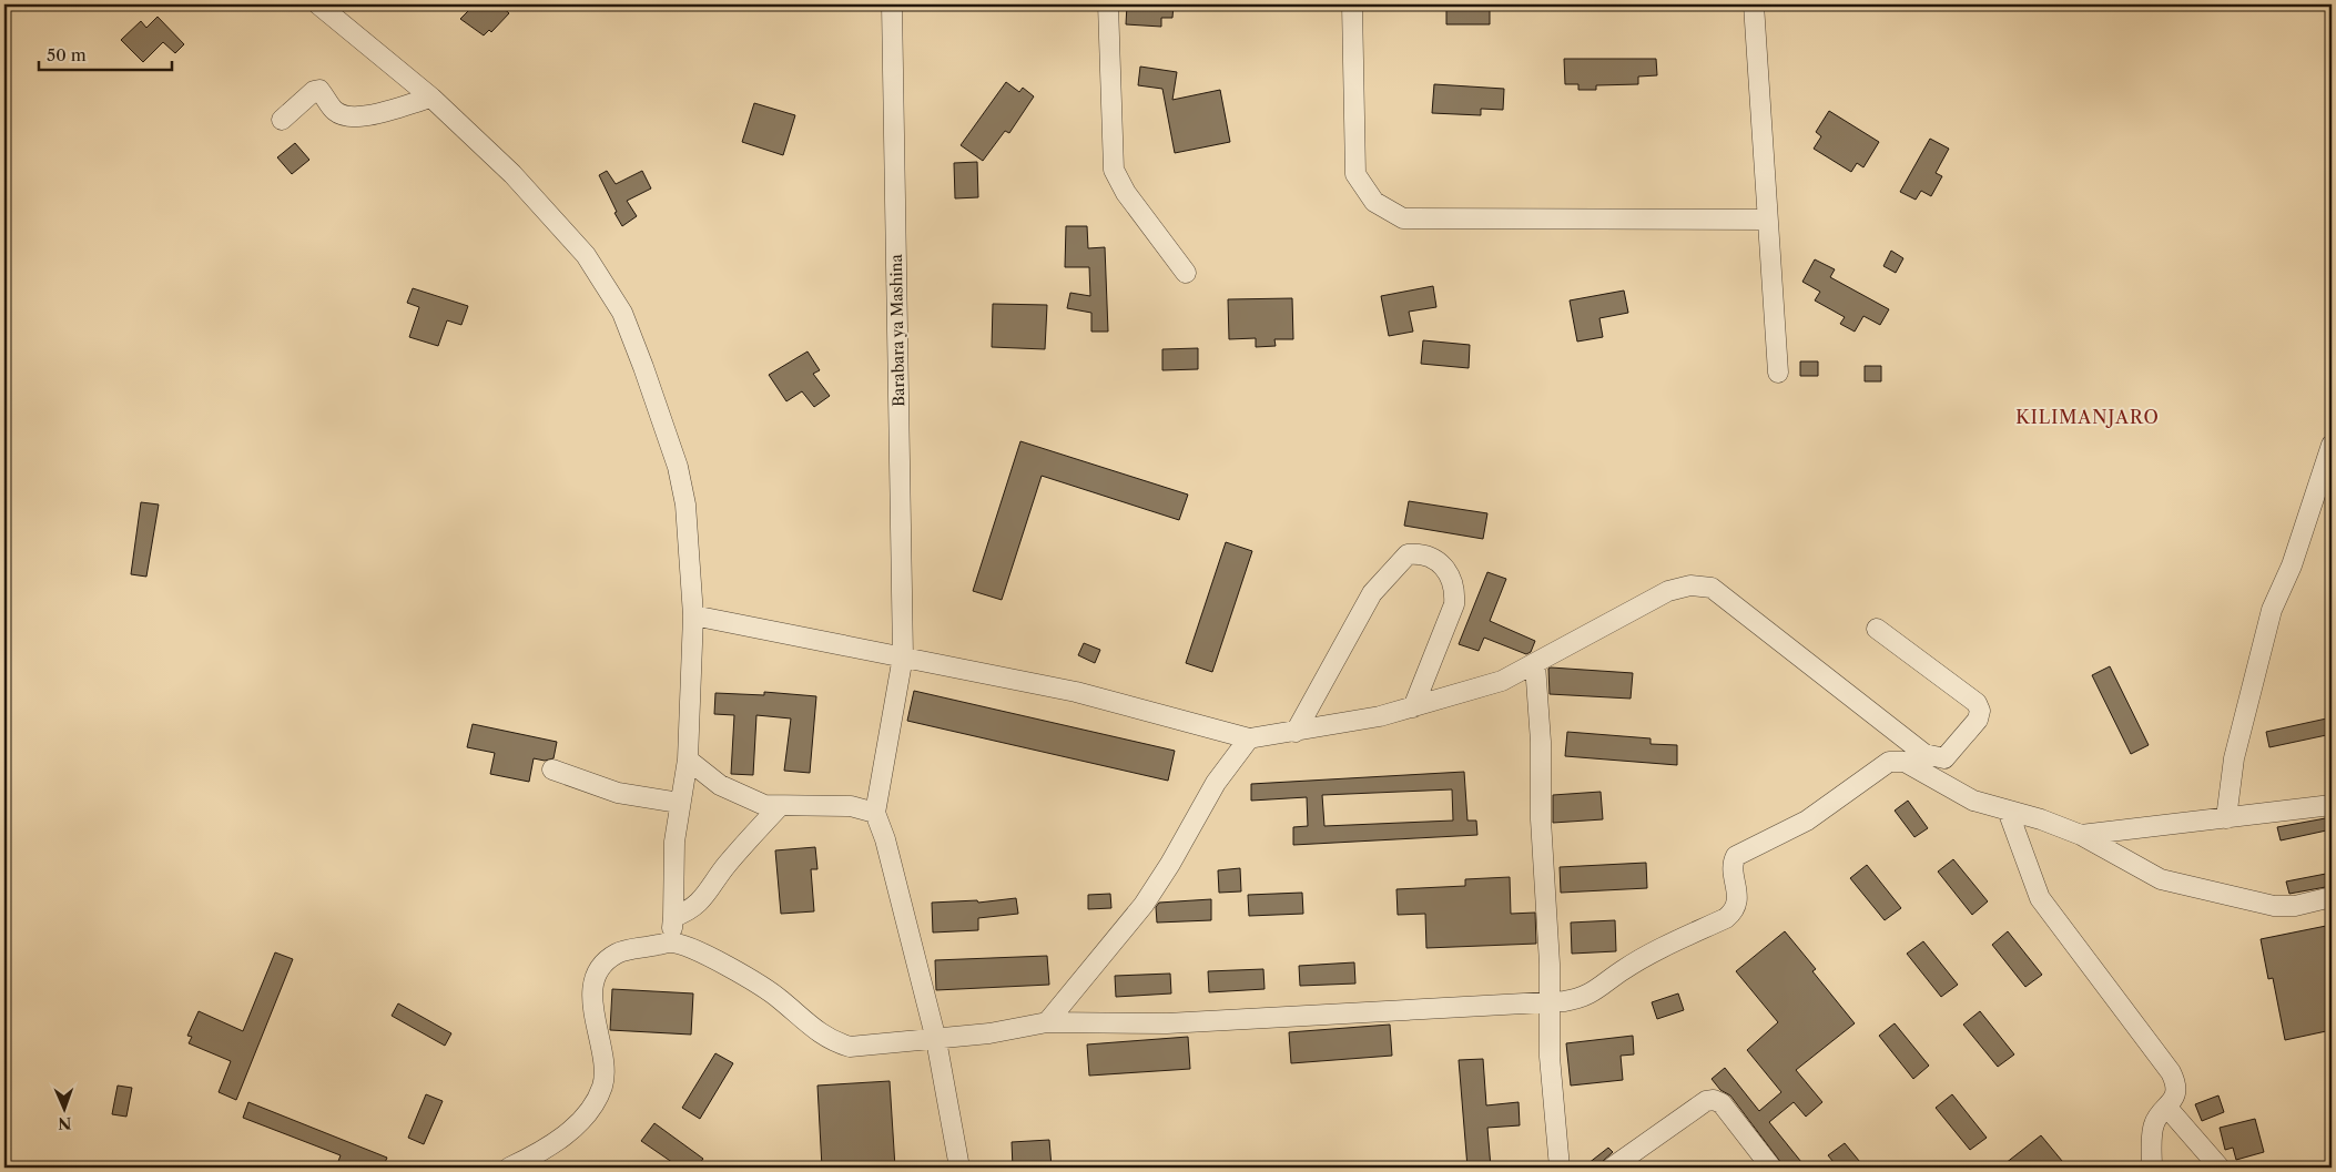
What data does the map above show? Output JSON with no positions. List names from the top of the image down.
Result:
{
  "streets": {
    "street": ["Barabara ya Mashina"]
  },
  "districts": ["KILIMANJARO"],
  "scale_bar": "50 m",
  "north": "bottom"
}
